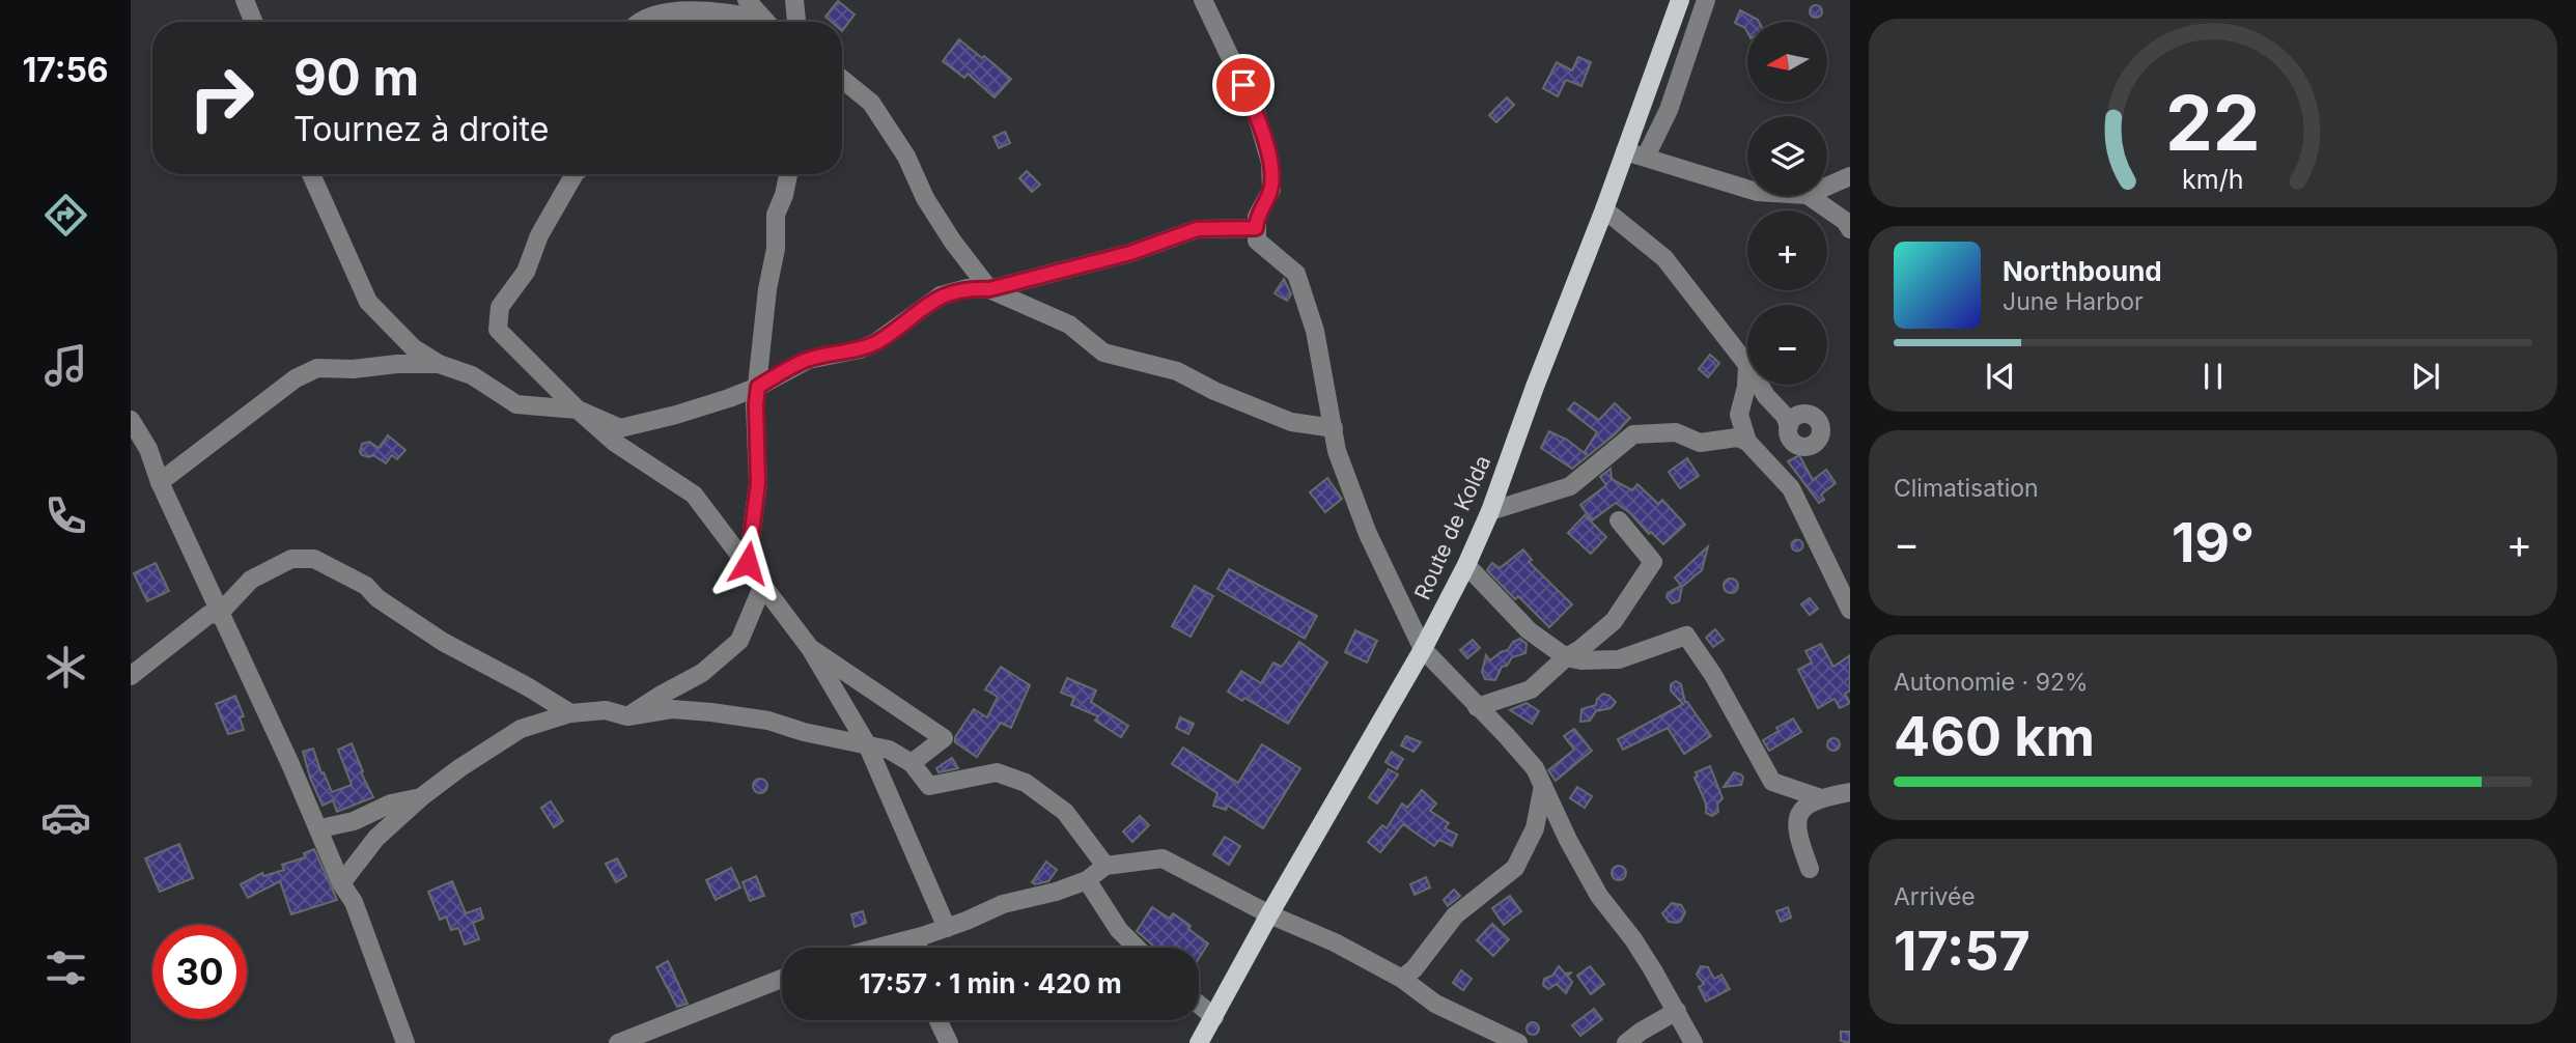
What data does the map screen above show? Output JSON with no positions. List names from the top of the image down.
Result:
{
  "streets": {
    "main road": ["Route de Kolda"]
  },
  "north": "left",
  "page": {
    "tabs": "17:56",
    "map_buttons": ["+", "−"],
    "turn": ["90 m", "Tournez à droite"],
    "song": ["Northbound", "June Harbor"],
    "tile": [
      "Climatisation",
      ["Autonomie · 92%", "460 km"],
      ["Arrivée", "17:57"]
    ],
    "heat": ["−", "19°", "+"],
    "limit": "30",
    "trip": "17:57 · 1 min · 420 m",
    "gauge": ["22", "km/h"]
  }
}
